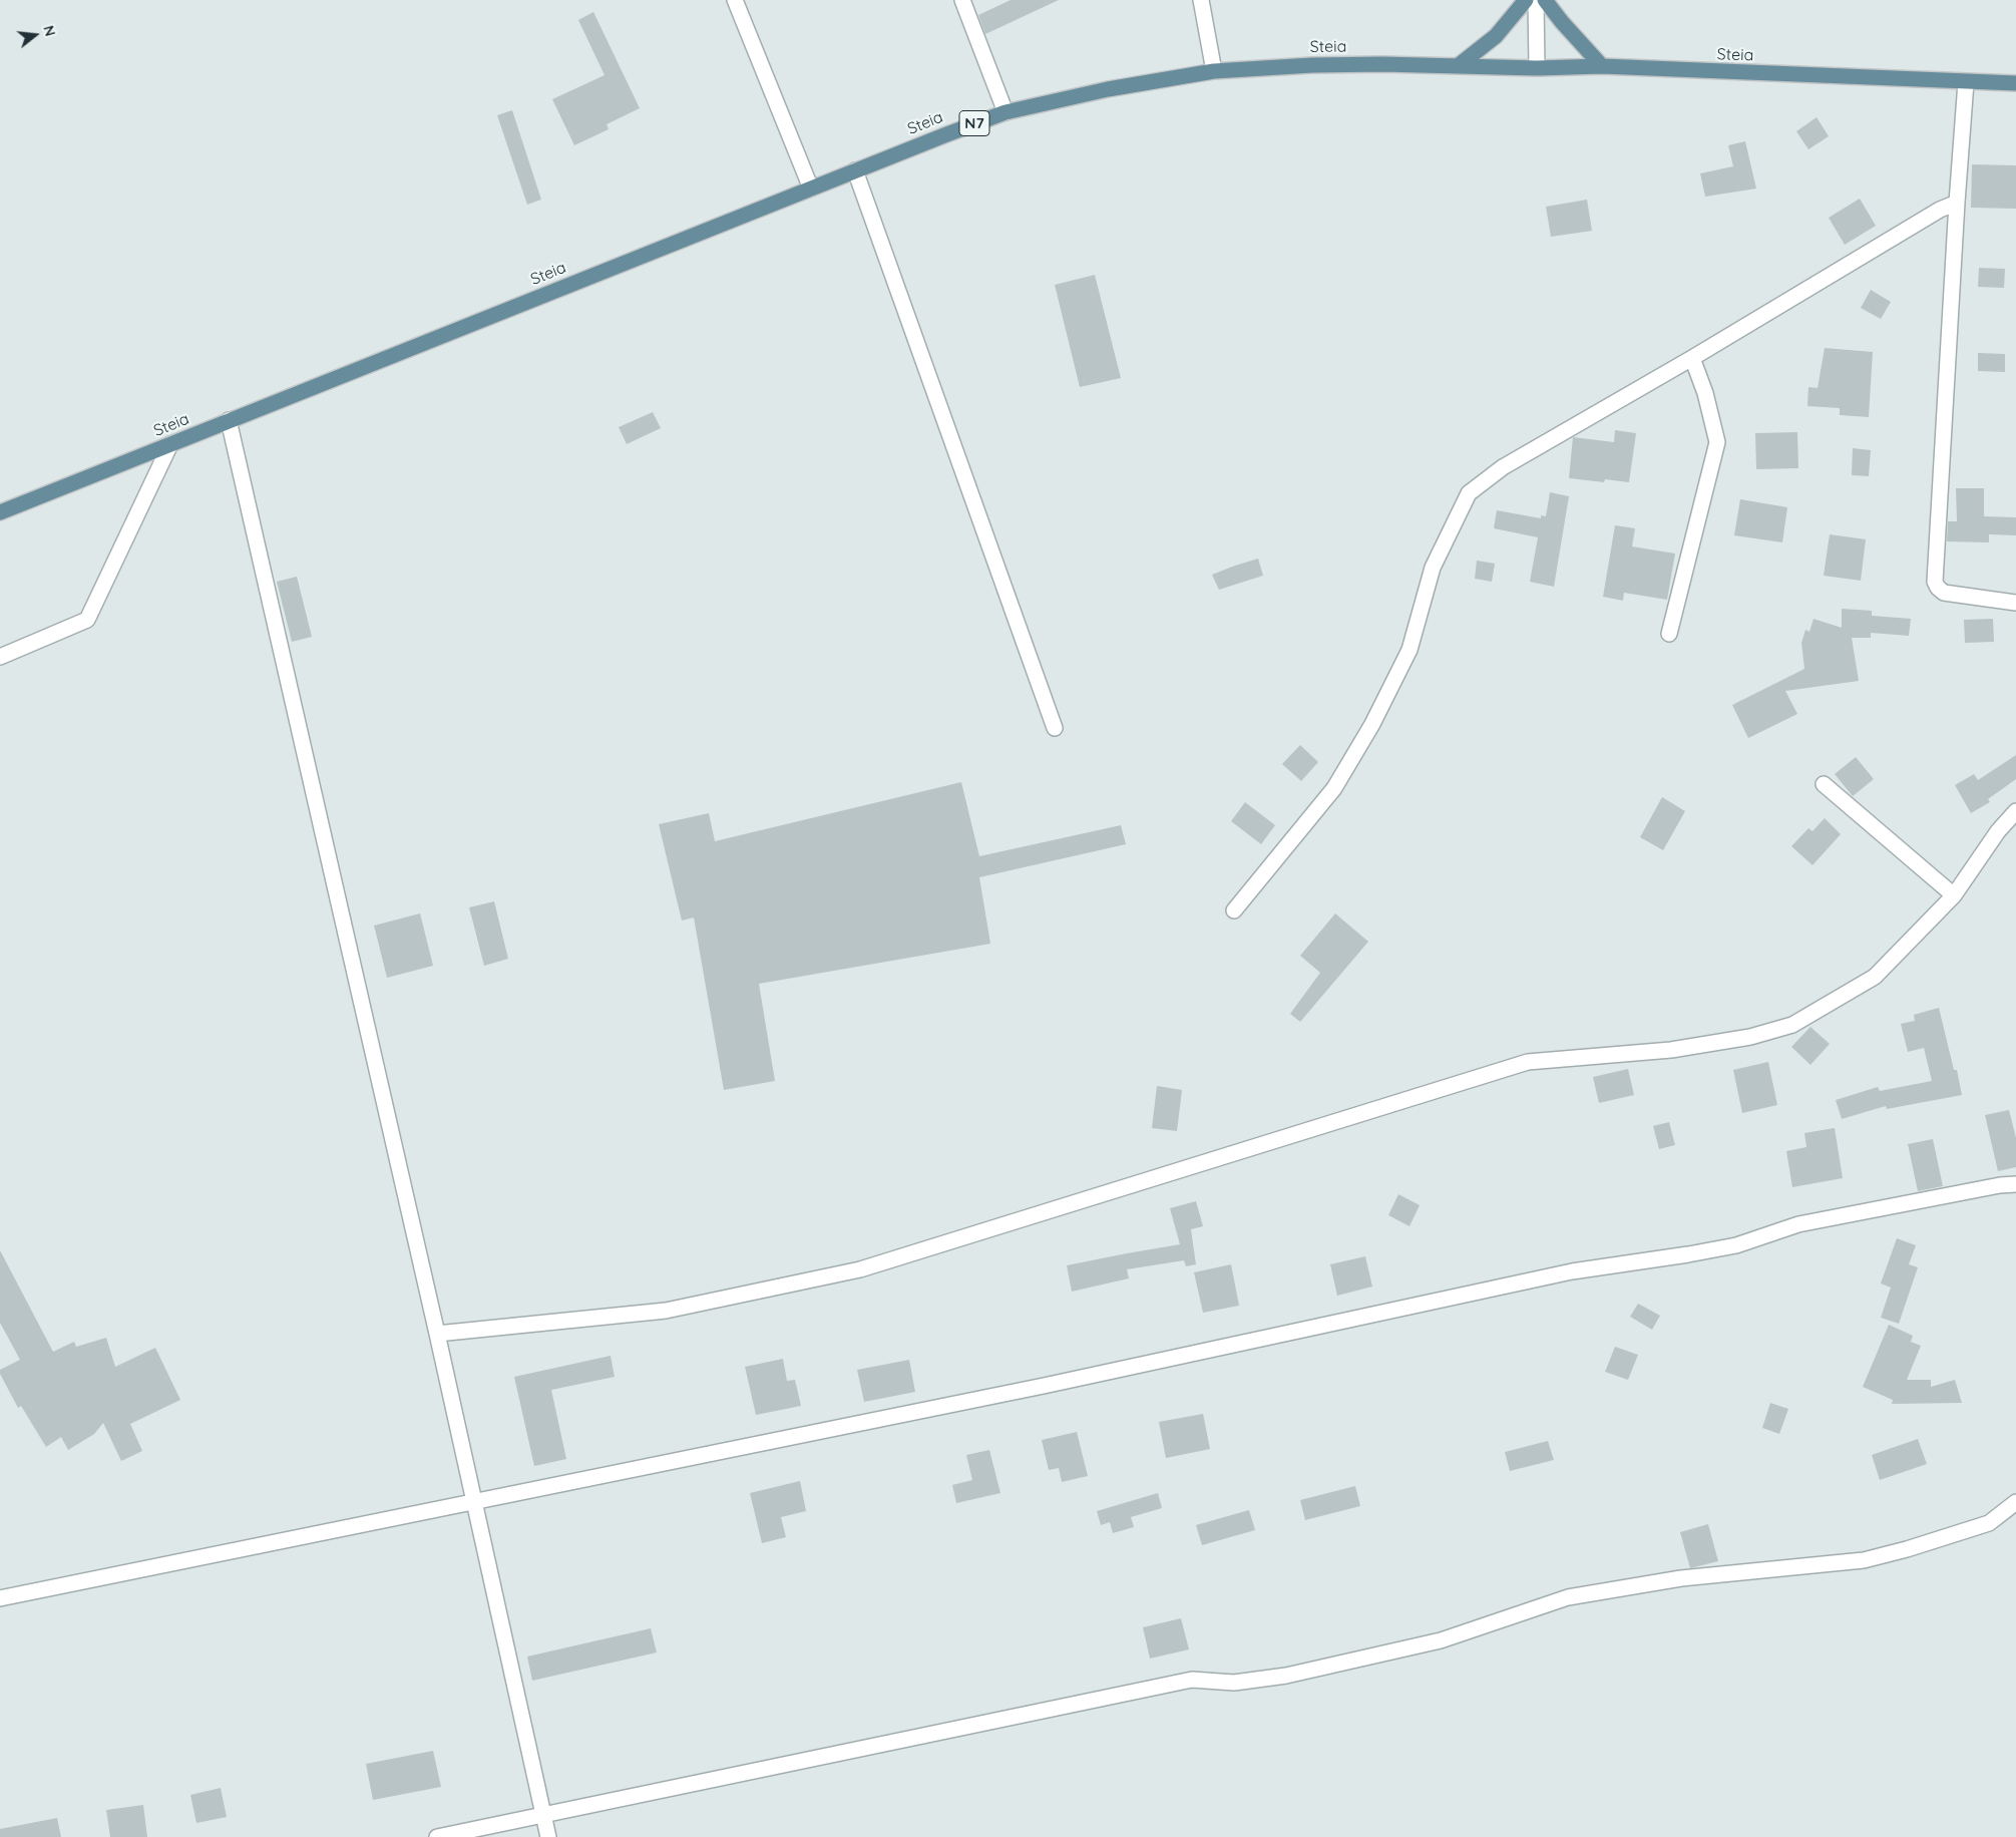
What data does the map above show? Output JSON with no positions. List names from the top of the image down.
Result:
{
  "streets": {
    "main road": ["Steia", "N7"]
  },
  "north": "right"
}
